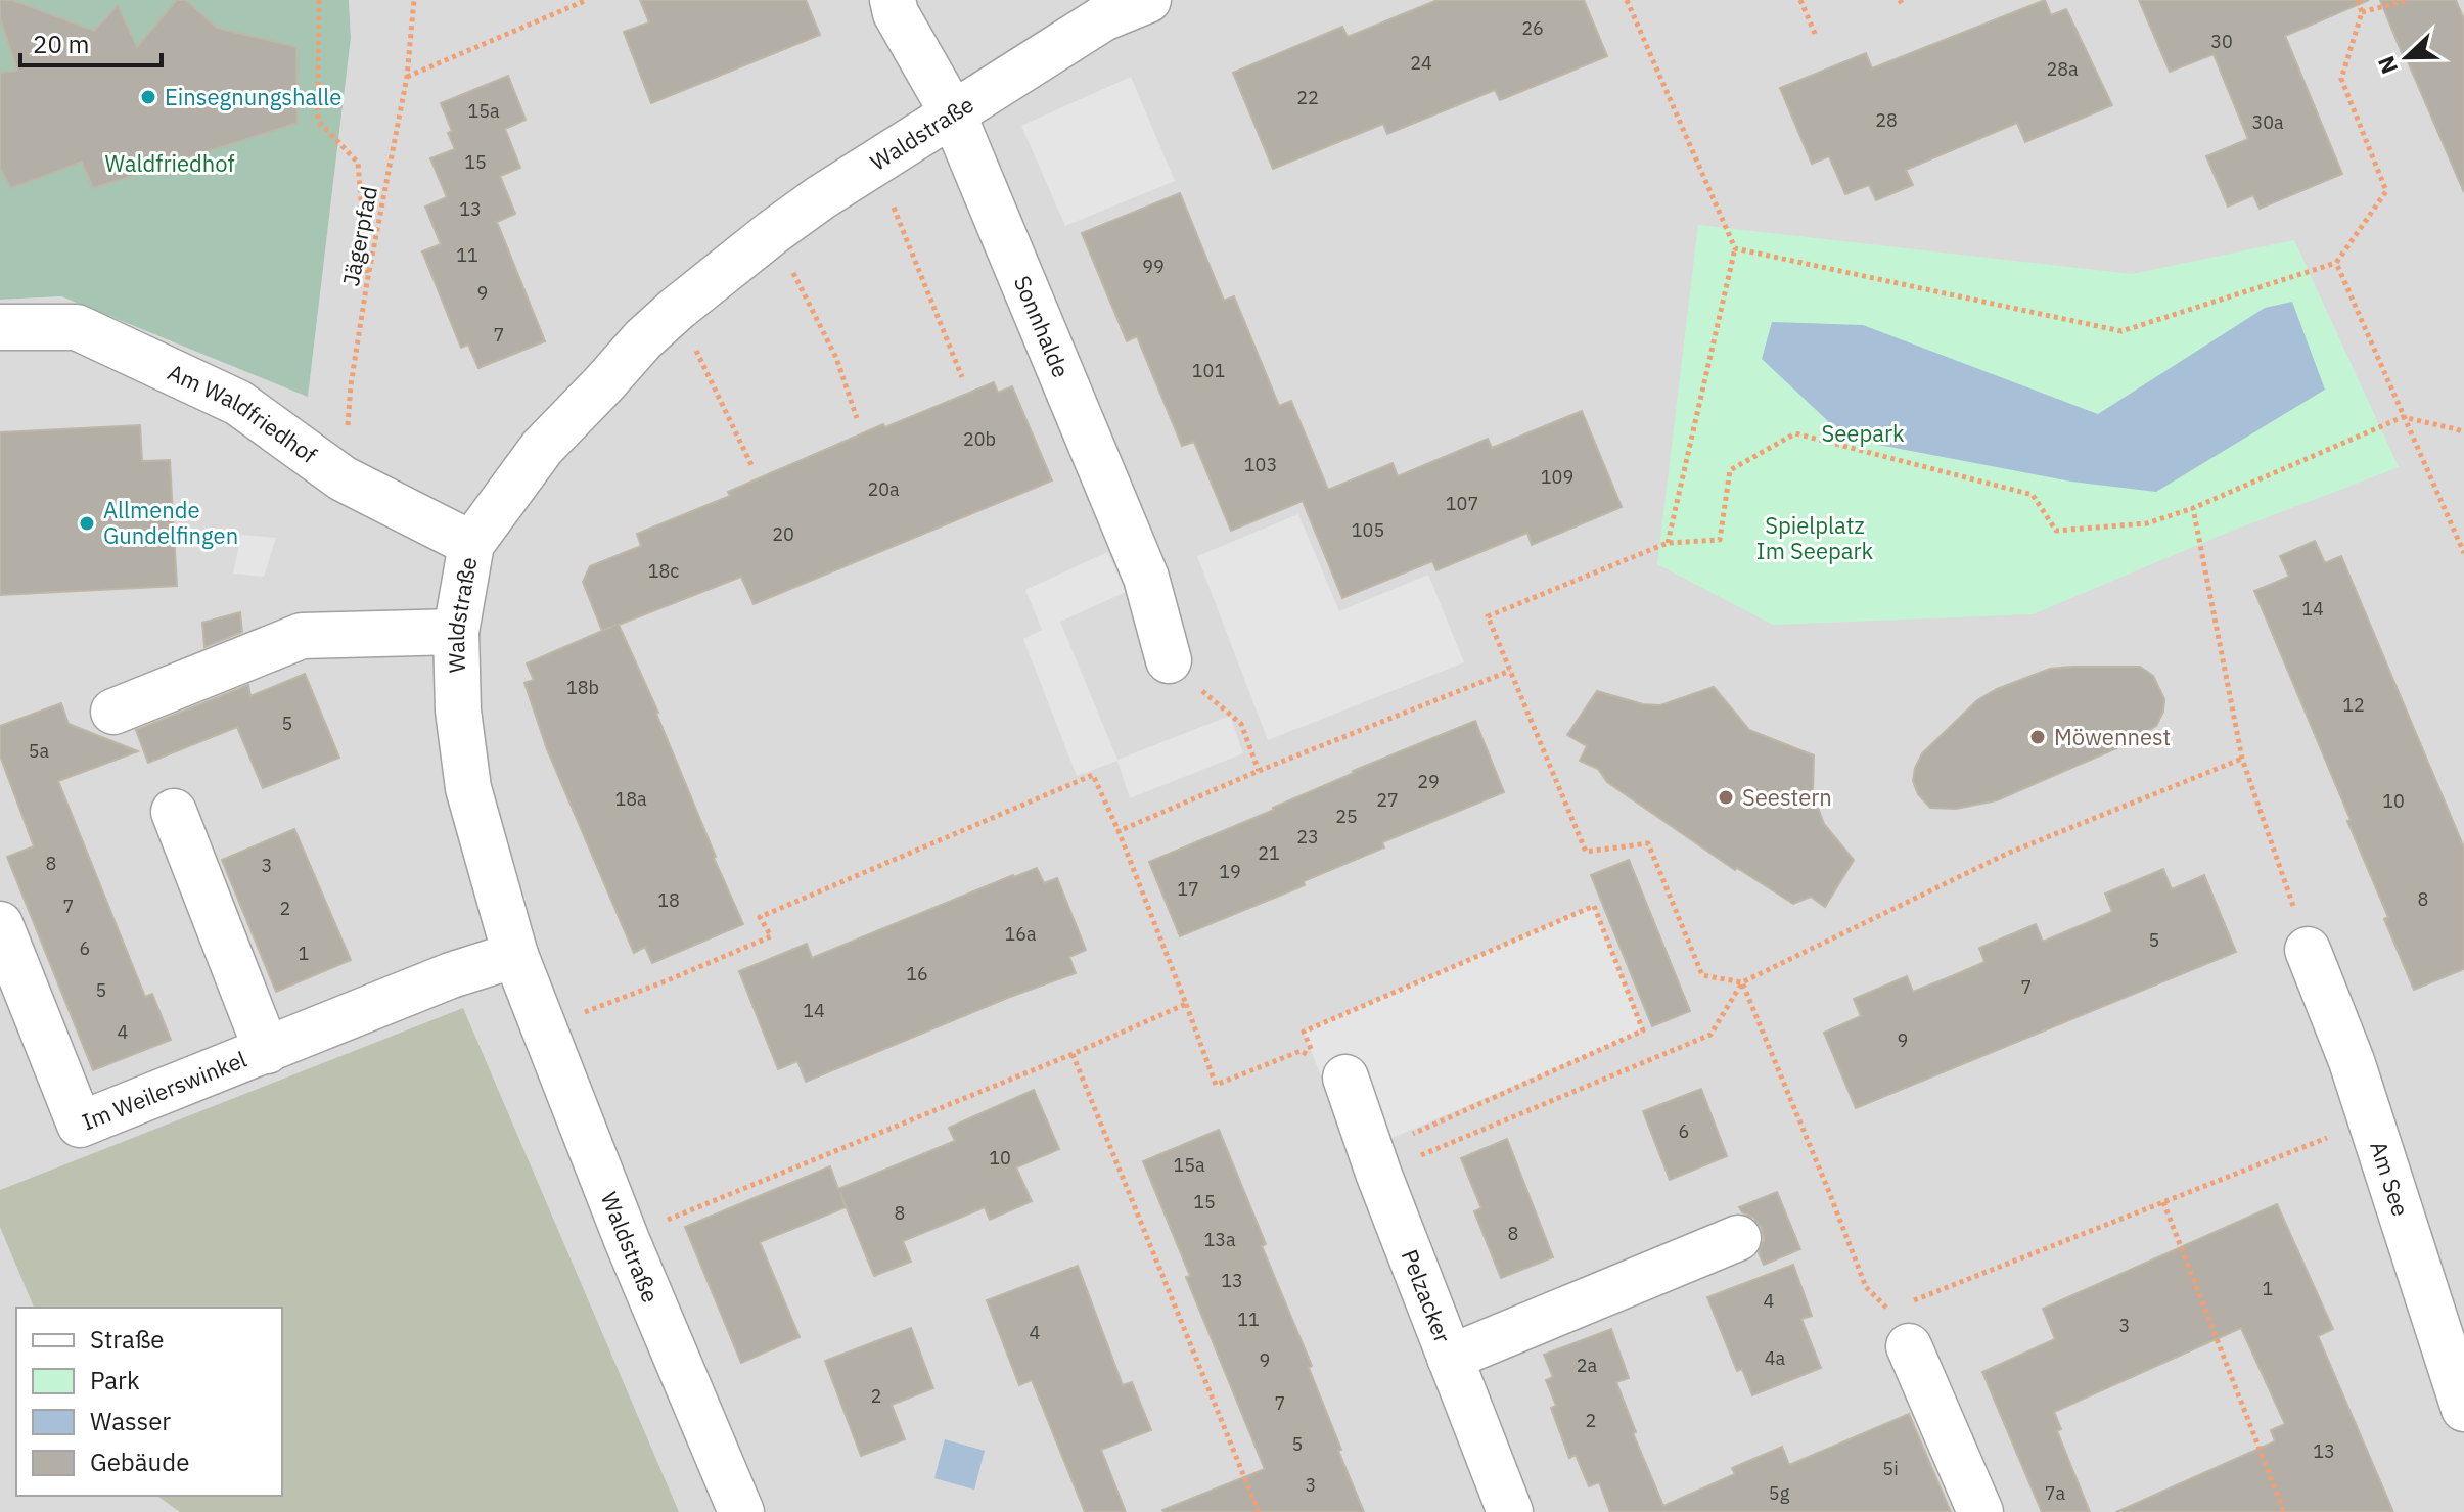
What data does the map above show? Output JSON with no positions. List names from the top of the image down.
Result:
{
  "streets": {
    "street": [
      "Waldstraße",
      "Sonnhalde",
      "Am Waldfriedhof",
      "Im Weilerswinkel",
      "Am See",
      "Pelzacker"
    ],
    "path": ["Jägerpfad"]
  },
  "crossings": [
    ["Waldstraße", "Sonnhalde"],
    ["Waldstraße", "Am Waldfriedhof"],
    ["Waldstraße", "Im Weilerswinkel"],
    ["Jägerpfad", "Am Waldfriedhof"]
  ],
  "parks": ["Waldfriedhof", "Seepark", "Spielplatz Im Seepark"],
  "places": [
    "Einsegnungshalle",
    "Allmende Gundelfingen",
    "Möwennest",
    "Seestern"
  ],
  "house_numbers": [
    "26",
    "30",
    "24",
    "28a",
    "22",
    "15a",
    "28",
    "30a",
    "15",
    "13",
    "11",
    "99",
    "9",
    "7",
    "101",
    "20b",
    "103",
    "109",
    "20a",
    "107",
    "105",
    "20",
    "18c",
    "14",
    "18b",
    "12",
    "5",
    "5a",
    "29",
    "18a",
    "27",
    "10",
    "25",
    "23",
    "21",
    "8",
    "3",
    "19",
    "17",
    "8",
    "18",
    "7",
    "2",
    "16a",
    "5",
    "6",
    "1",
    "16",
    "7",
    "5",
    "14",
    "4",
    "9",
    "6",
    "10",
    "15a",
    "15",
    "8",
    "8",
    "13a",
    "13",
    "1",
    "4",
    "11",
    "3",
    "4",
    "4a",
    "9",
    "2a",
    "2",
    "7",
    "2",
    "5",
    "13",
    "5i",
    "3",
    "5g",
    "7a"
  ],
  "legend": [
    "Straße",
    "Park",
    "Wasser",
    "Gebäude"
  ],
  "scale_bar": "20 m",
  "north": "left"
}
